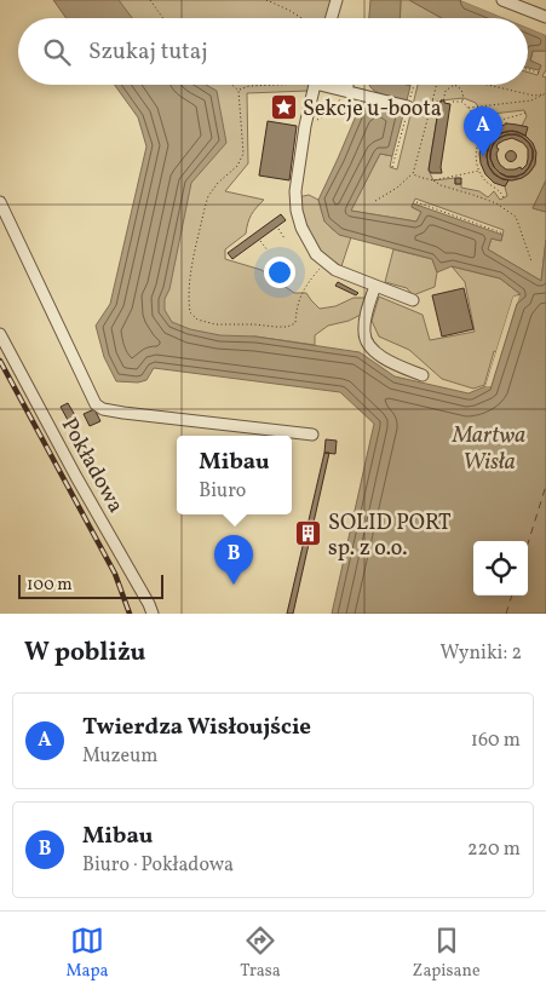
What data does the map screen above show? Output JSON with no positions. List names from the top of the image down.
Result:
{
  "streets": {
    "street": ["Pokładowa"]
  },
  "water": ["Martwa Wisła"],
  "places": {
    "place": ["Sekcje u-boota"],
    "building": ["SOLID PORT sp. z o.o."]
  },
  "scale_bar": "100 m",
  "page": {
    "search": "Szukaj tutaj",
    "pins": ["A", "B"],
    "popup": ["Mibau", "Biuro"],
    "scale": "100 m",
    "heading": ["W pobliżu", "Wyniki: 2"],
    "list": [
      {
        "mark": "A",
        "name": "Twierdza Wisłoujście",
        "note": "Muzeum",
        "value": "160 m"
      },
      {
        "mark": "B",
        "name": "Mibau",
        "note": "Biuro · Pokładowa",
        "value": "220 m"
      }
    ],
    "nav": ["Mapa", "Trasa", "Zapisane"]
  }
}
